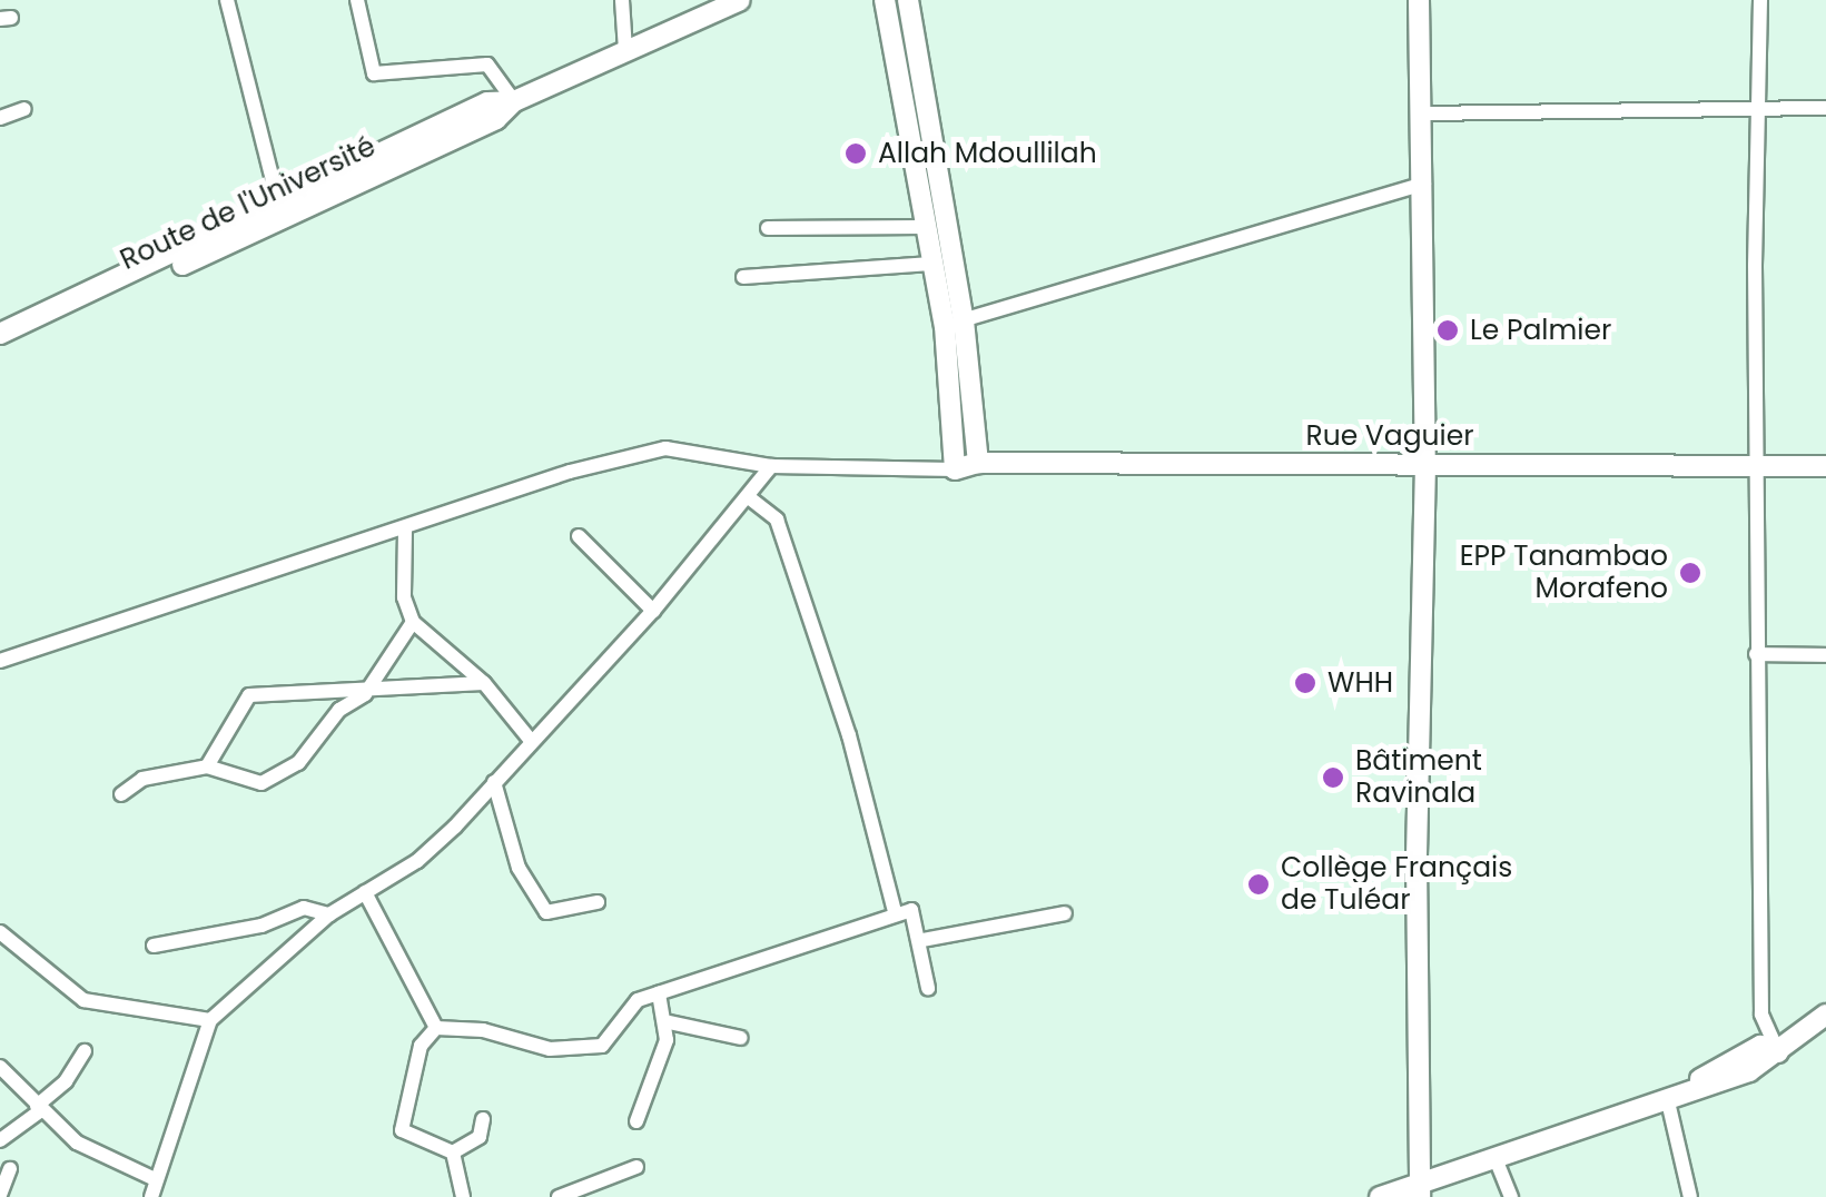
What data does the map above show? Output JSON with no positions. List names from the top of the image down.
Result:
{
  "streets": {
    "street": ["Route de l'Université", "Rue Vaguier"]
  },
  "places": [
    "Allah Mdoullilah",
    "Le Palmier",
    "EPP Tanambao Morafeno",
    "WHH",
    "Bâtiment Ravinala",
    "Collège Français de Tuléar"
  ]
}
